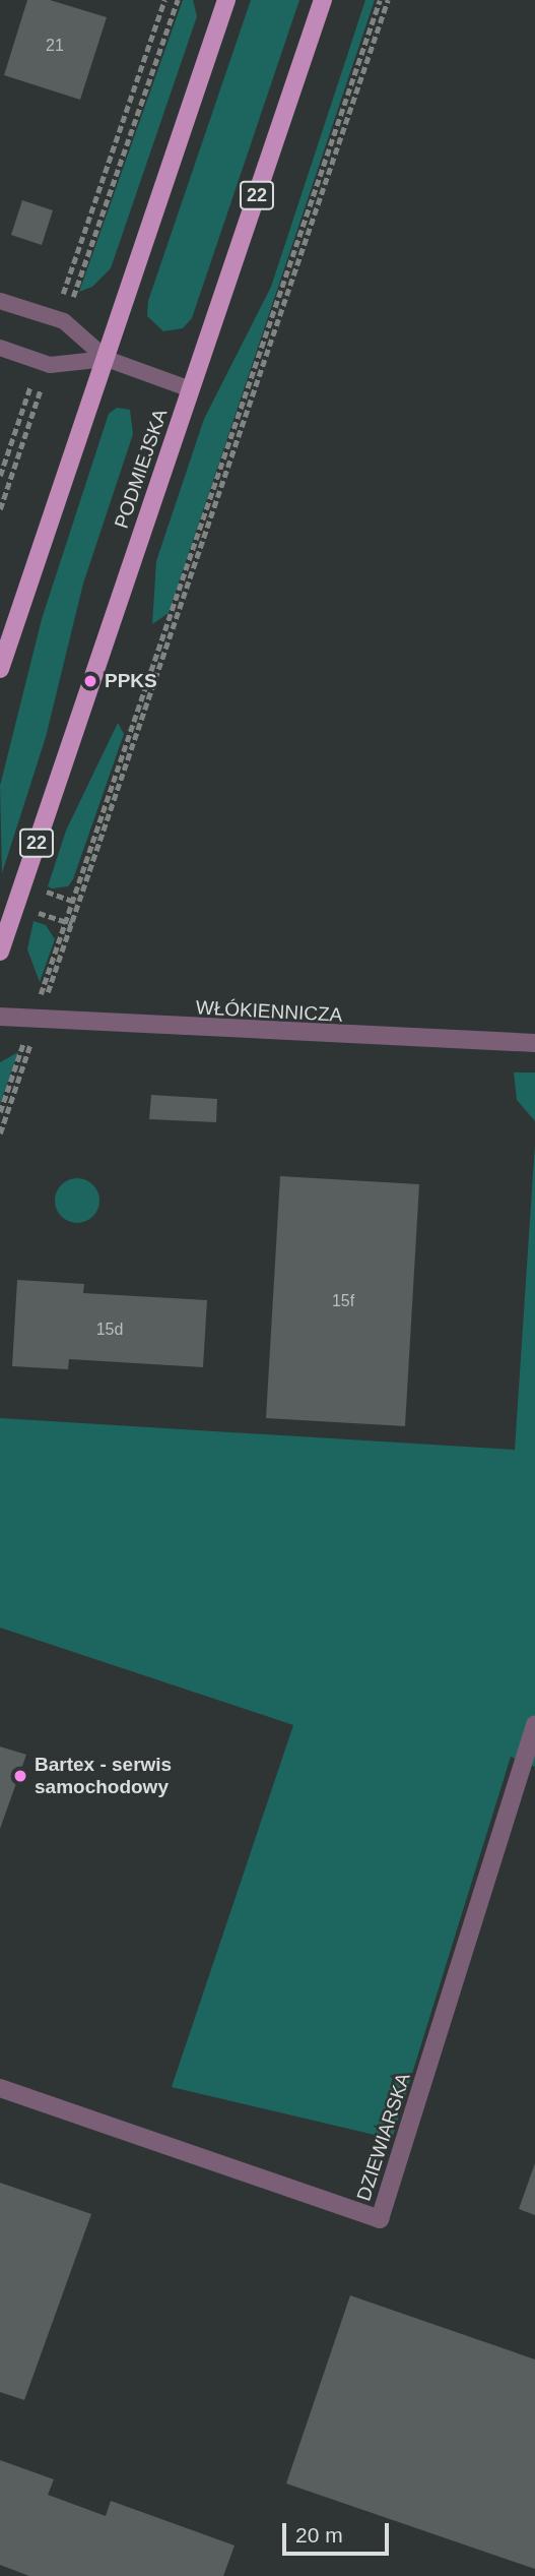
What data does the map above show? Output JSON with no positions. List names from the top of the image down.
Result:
{
  "streets": {
    "main road": ["22", "PODMIEJSKA"],
    "street": ["WŁÓKIENNICZA", "DZIEWIARSKA"]
  },
  "places": ["PPKS", "Bartex - serwis samochodowy"],
  "house_numbers": ["21", "15f", "15d"],
  "scale_bar": "20 m"
}
